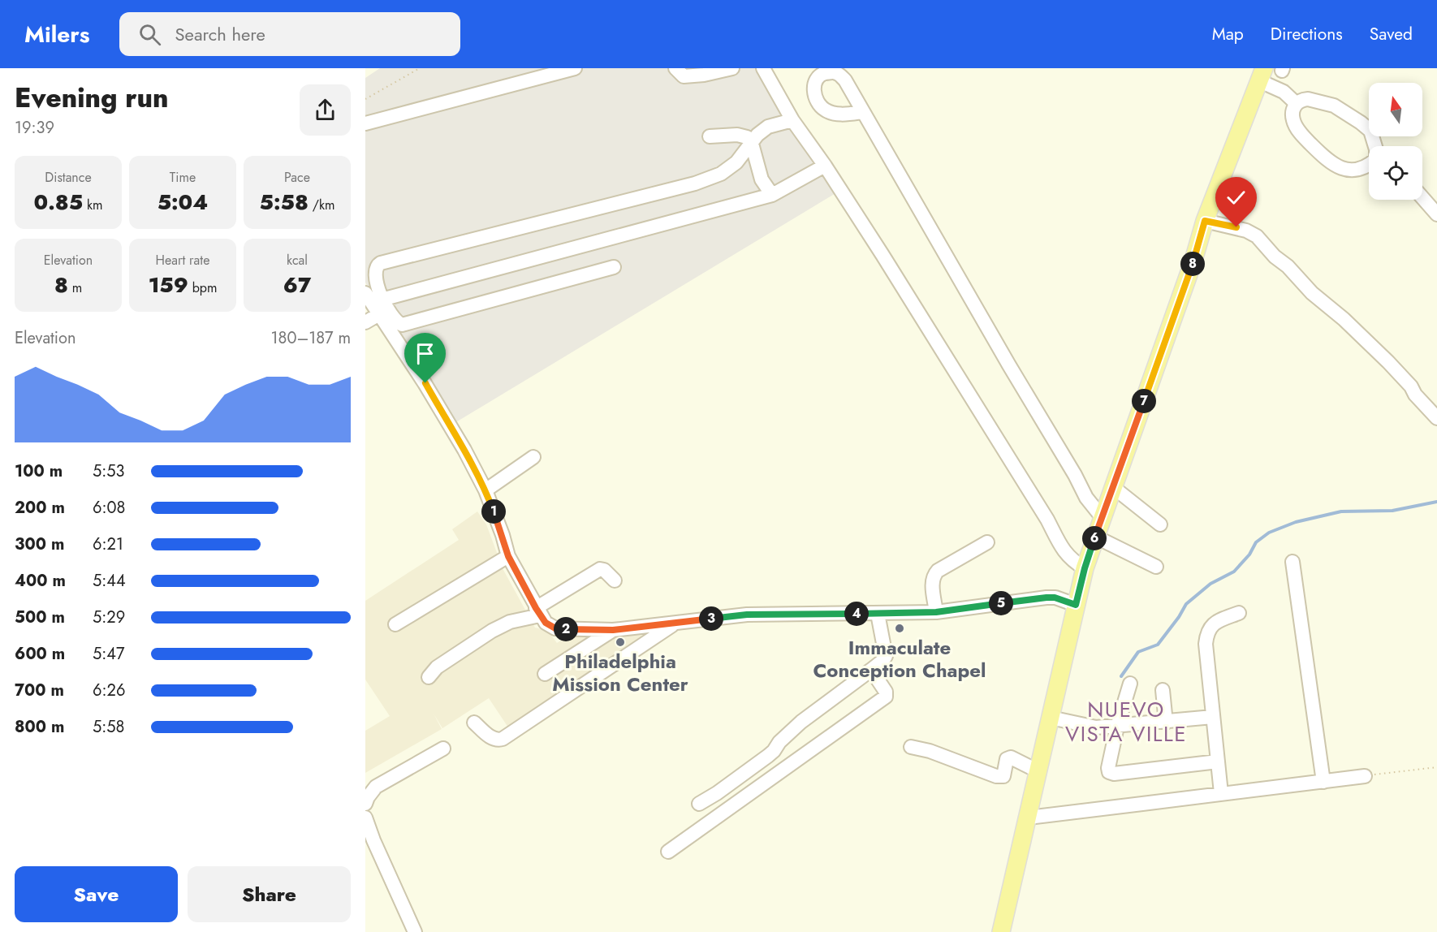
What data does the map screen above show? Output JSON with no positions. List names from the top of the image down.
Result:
{
  "districts": ["NUEVO VISTA VILLE"],
  "places": ["Immaculate Conception Chapel", "Philadelphia Mission Center"],
  "north": "top",
  "page": {
    "header": "Milers",
    "search": "Search here",
    "nav": ["Map", "Directions", "Saved"],
    "heading": ["Evening run", "19:39"],
    "stats": [
      ["Distance", "0.85 km"],
      ["Time", "5:04"],
      ["Pace", "5:58 /km"],
      ["Elevation", "8 m"],
      ["Heart rate", "159 bpm"],
      ["kcal", "67"]
    ],
    "pins": [
      "8",
      "7",
      "1",
      "6",
      "5",
      "4",
      "3",
      "2"
    ],
    "chart": ["Elevation", "180–187 m"],
    "list": [
      {
        "name": "100 m",
        "note": "5:53"
      },
      {
        "name": "200 m",
        "note": "6:08"
      },
      {
        "name": "300 m",
        "note": "6:21"
      },
      {
        "name": "400 m",
        "note": "5:44"
      },
      {
        "name": "500 m",
        "note": "5:29"
      },
      {
        "name": "600 m",
        "note": "5:47"
      },
      {
        "name": "700 m",
        "note": "6:26"
      },
      {
        "name": "800 m",
        "note": "5:58"
      }
    ],
    "buttons": ["Save", "Share"]
  }
}
